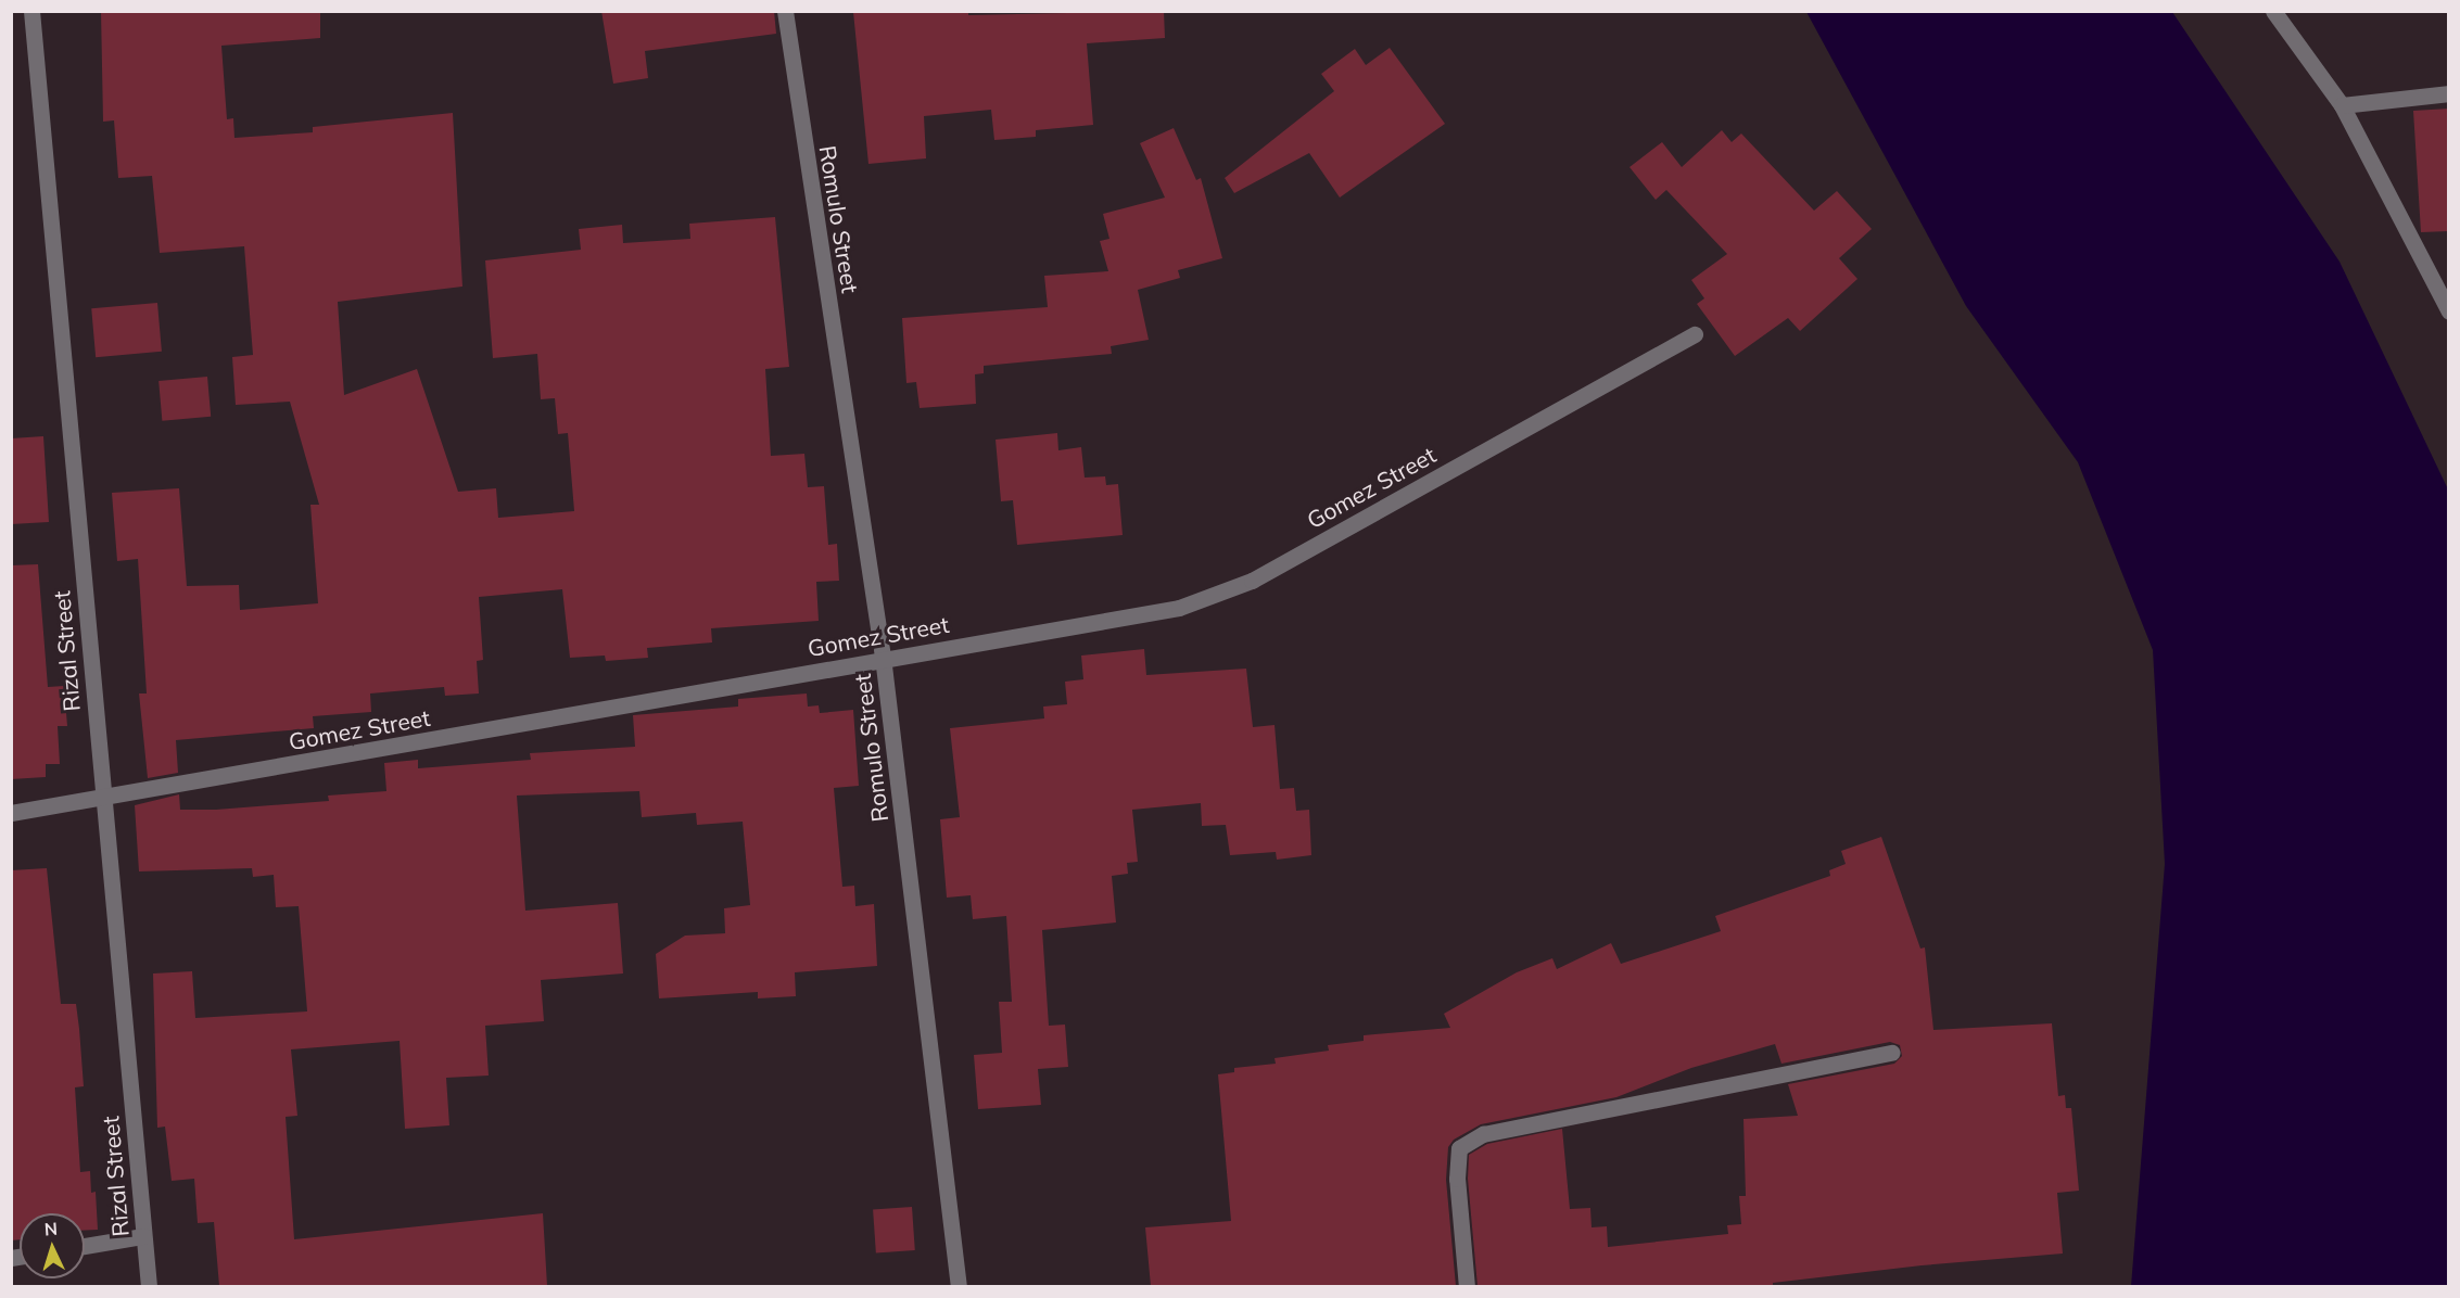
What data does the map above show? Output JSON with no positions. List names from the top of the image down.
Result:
{
  "streets": {
    "street": ["Romulo Street", "Gomez Street", "Rizal Street"]
  },
  "crossings": [
    ["Romulo Street", "Gomez Street"],
    ["Gomez Street", "Rizal Street"]
  ],
  "north": "top"
}
